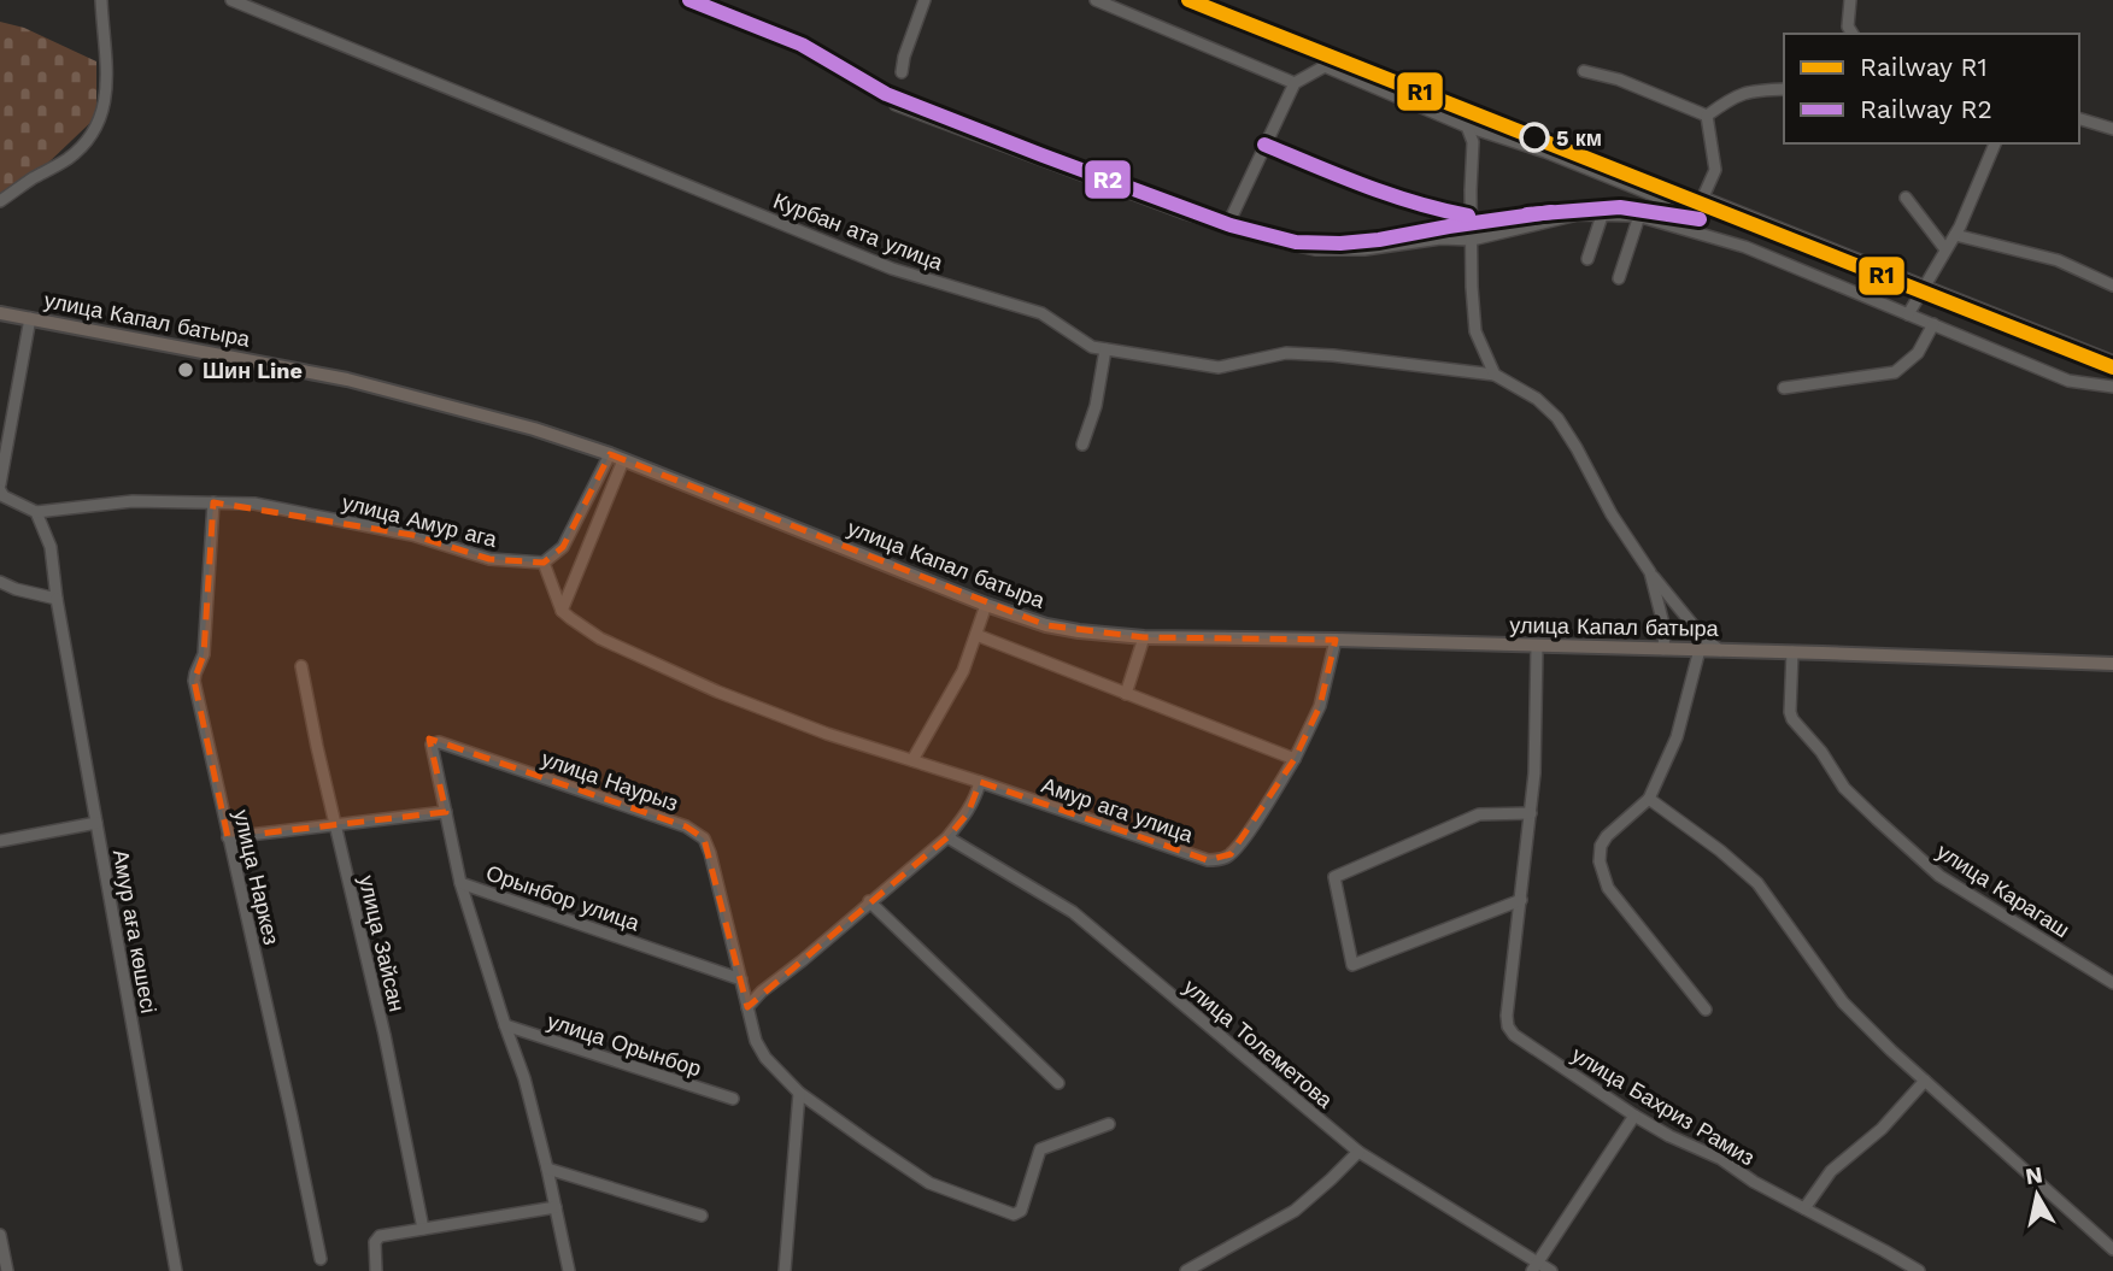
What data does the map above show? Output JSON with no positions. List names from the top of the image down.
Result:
{
  "streets": {
    "main road": ["улица Капал батыра"],
    "street": [
      "Курбан ата улица",
      "улица Амур ага",
      "улица Наурыз",
      "Амур ага улица",
      "улица Наркез",
      "улица Карагаш",
      "Орынбор улица",
      "Амур аға көшесі",
      "улица Зайсан",
      "улица Толеметова",
      "улица Орынбор",
      "улица Бахриз Рамиз"
    ]
  },
  "crossings": [
    ["улица Капал батыра", "улица Карагаш"],
    ["улица Капал батыра", "улица Бахриз Рамиз"],
    ["улица Амур ага", "улица Наркез"],
    ["улица Амур ага", "Амур аға көшесі"],
    ["улица Наурыз", "Орынбор улица"]
  ],
  "places": ["5 км", "Шин Line"],
  "lines": ["rail line R1", "rail line R2"],
  "legend": ["Railway R1", "Railway R2"],
  "north": "top"
}
